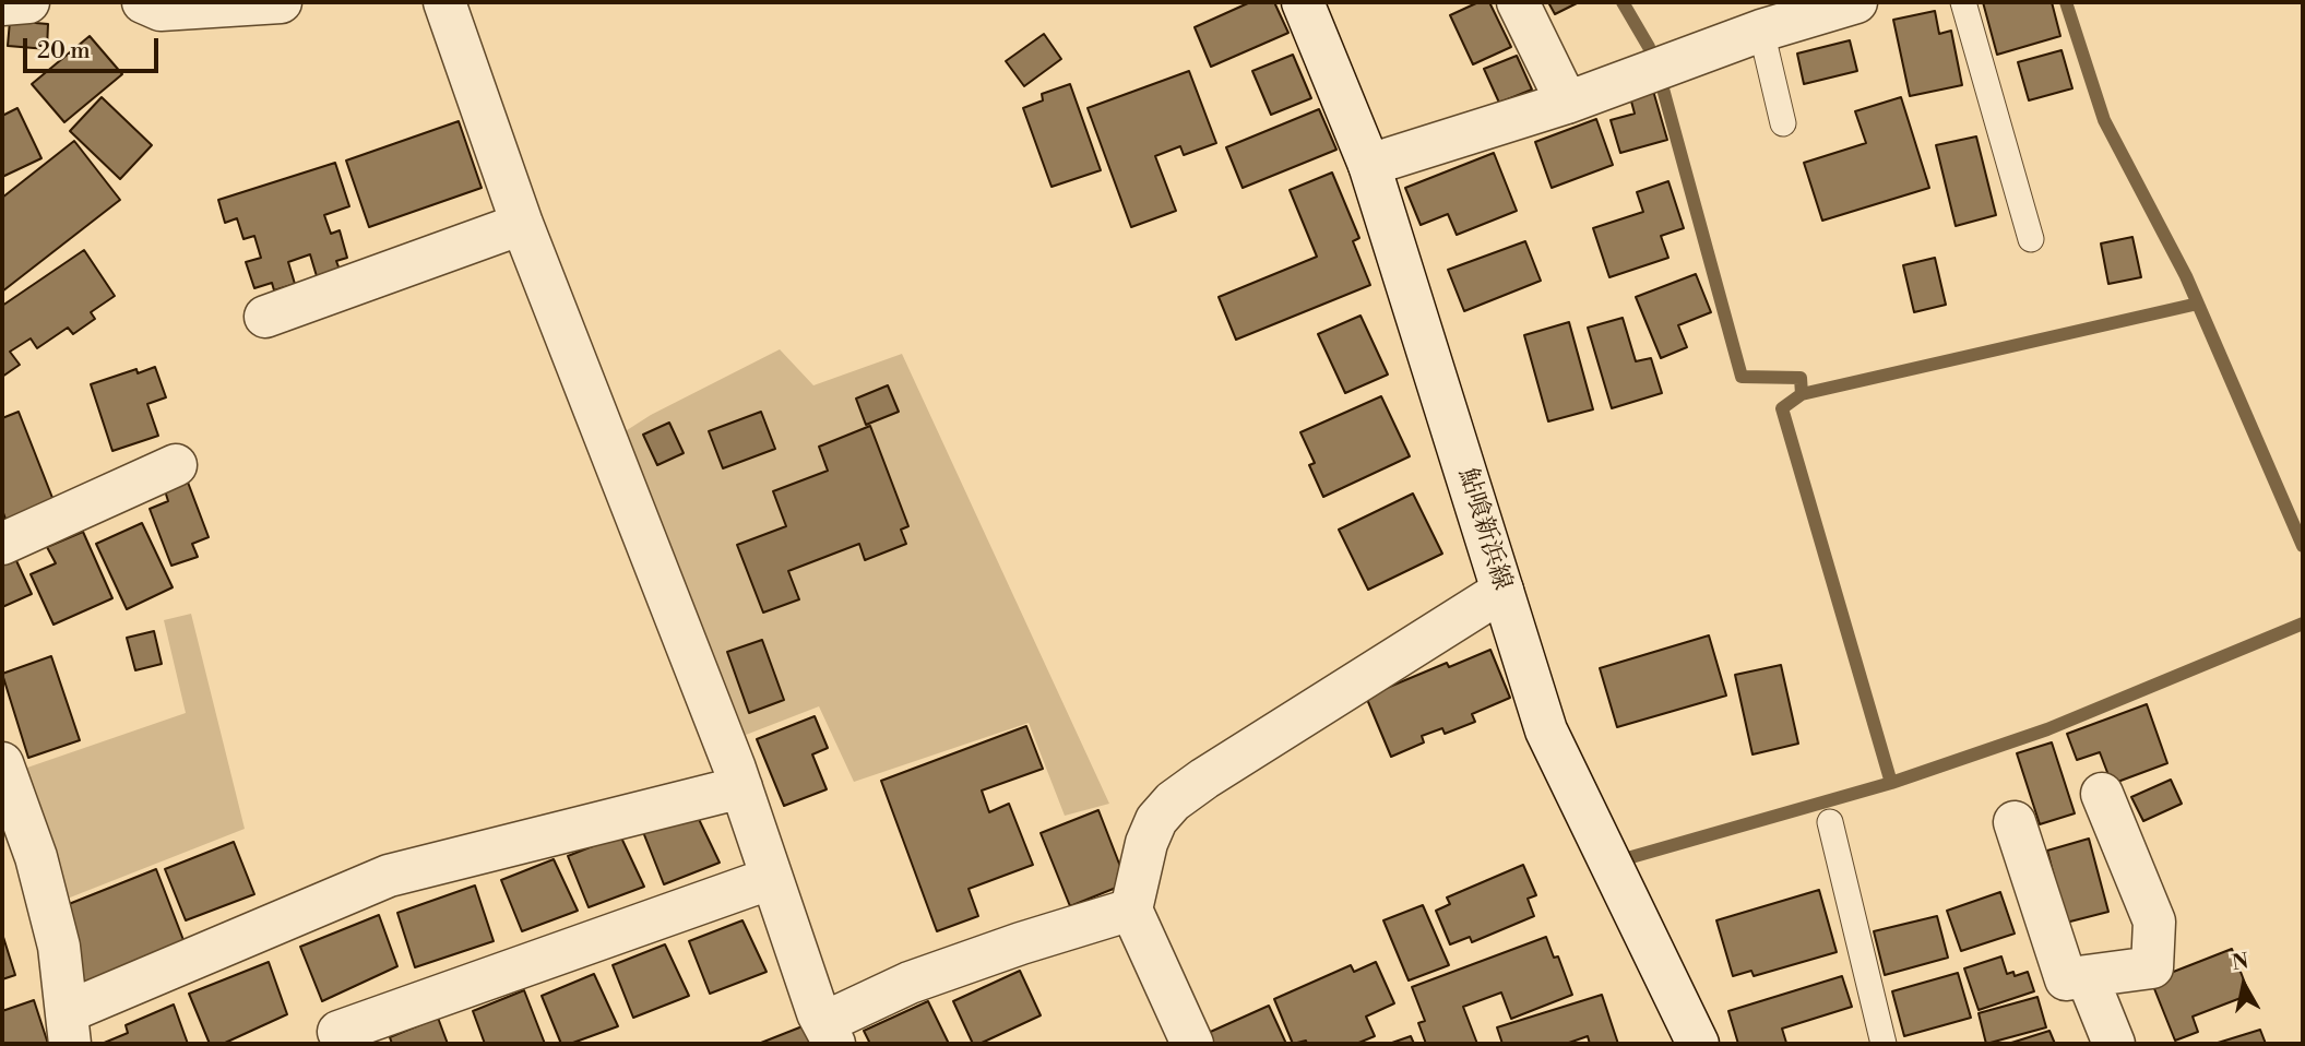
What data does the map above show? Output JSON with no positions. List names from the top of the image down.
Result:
{
  "streets": {
    "street": ["鮎喰新浜線"]
  },
  "scale_bar": "20 m",
  "north": "top"
}
